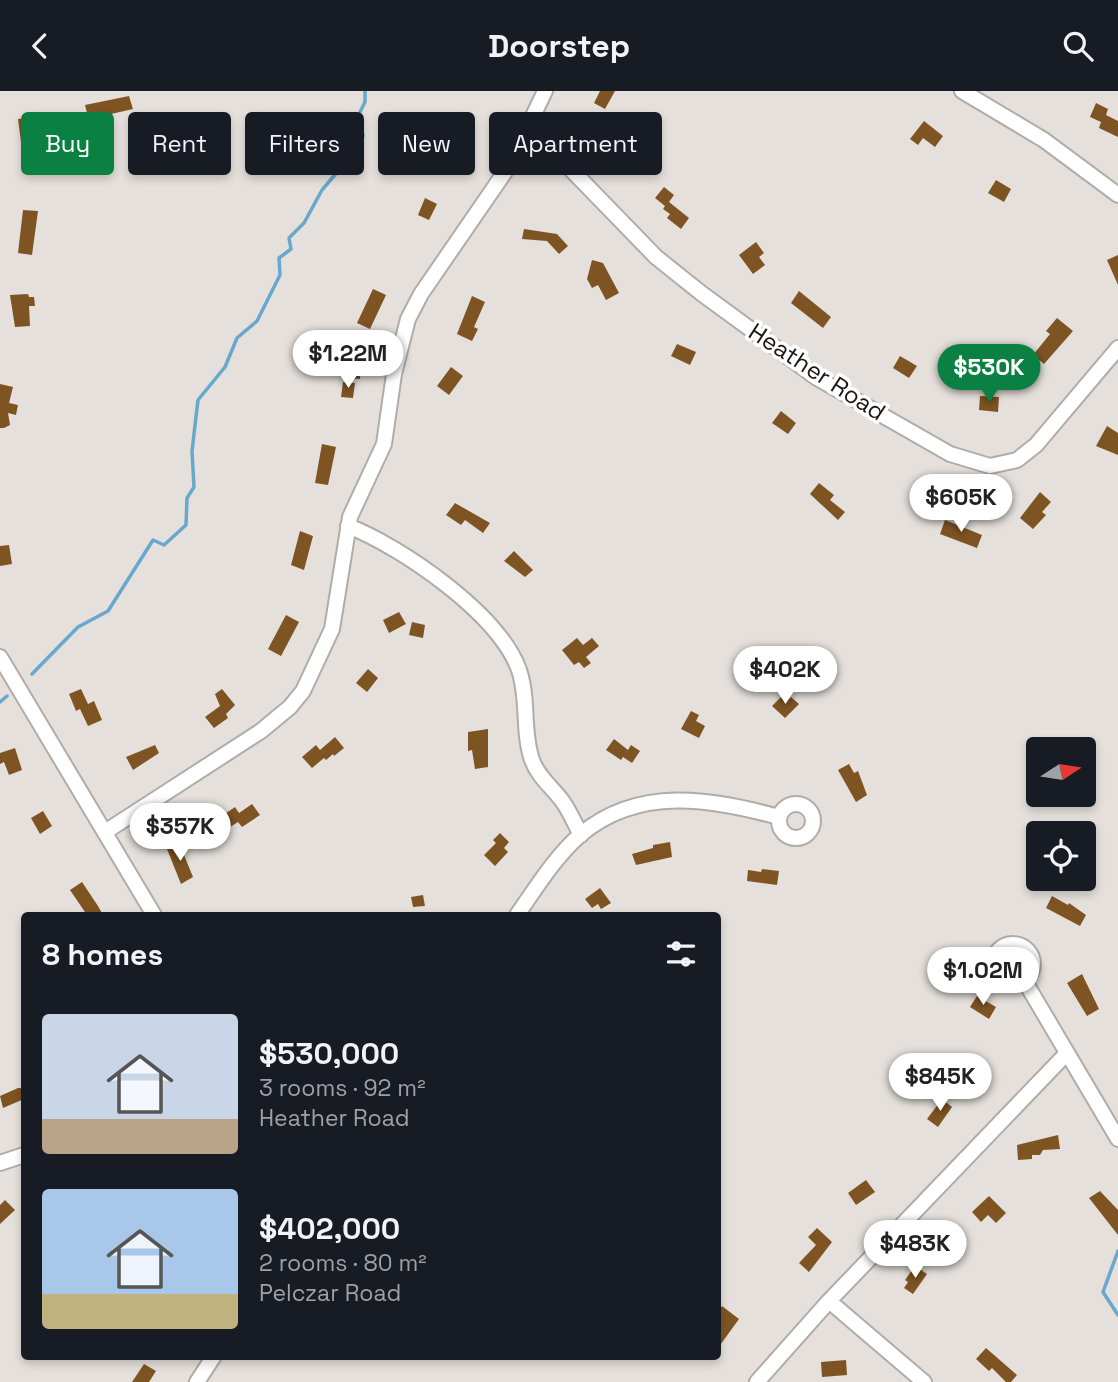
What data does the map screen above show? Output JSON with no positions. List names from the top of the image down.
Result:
{
  "streets": {
    "street": ["Heather Road"]
  },
  "north": "right",
  "page": {
    "header": "Doorstep",
    "chip": [
      "Buy",
      "Rent",
      "Filters",
      "New",
      "Apartment"
    ],
    "price": [
      "$1.22M",
      "$530K",
      "$605K",
      "$402K",
      "$357K",
      "$1.02M",
      "$845K",
      "$483K"
    ],
    "heading": "8 homes",
    "list": [
      {
        "name": "$530,000",
        "note": "3 rooms · 92 m² · Heather Road"
      },
      {
        "name": "$402,000",
        "note": "2 rooms · 80 m² · Pelczar Road"
      }
    ]
  }
}
